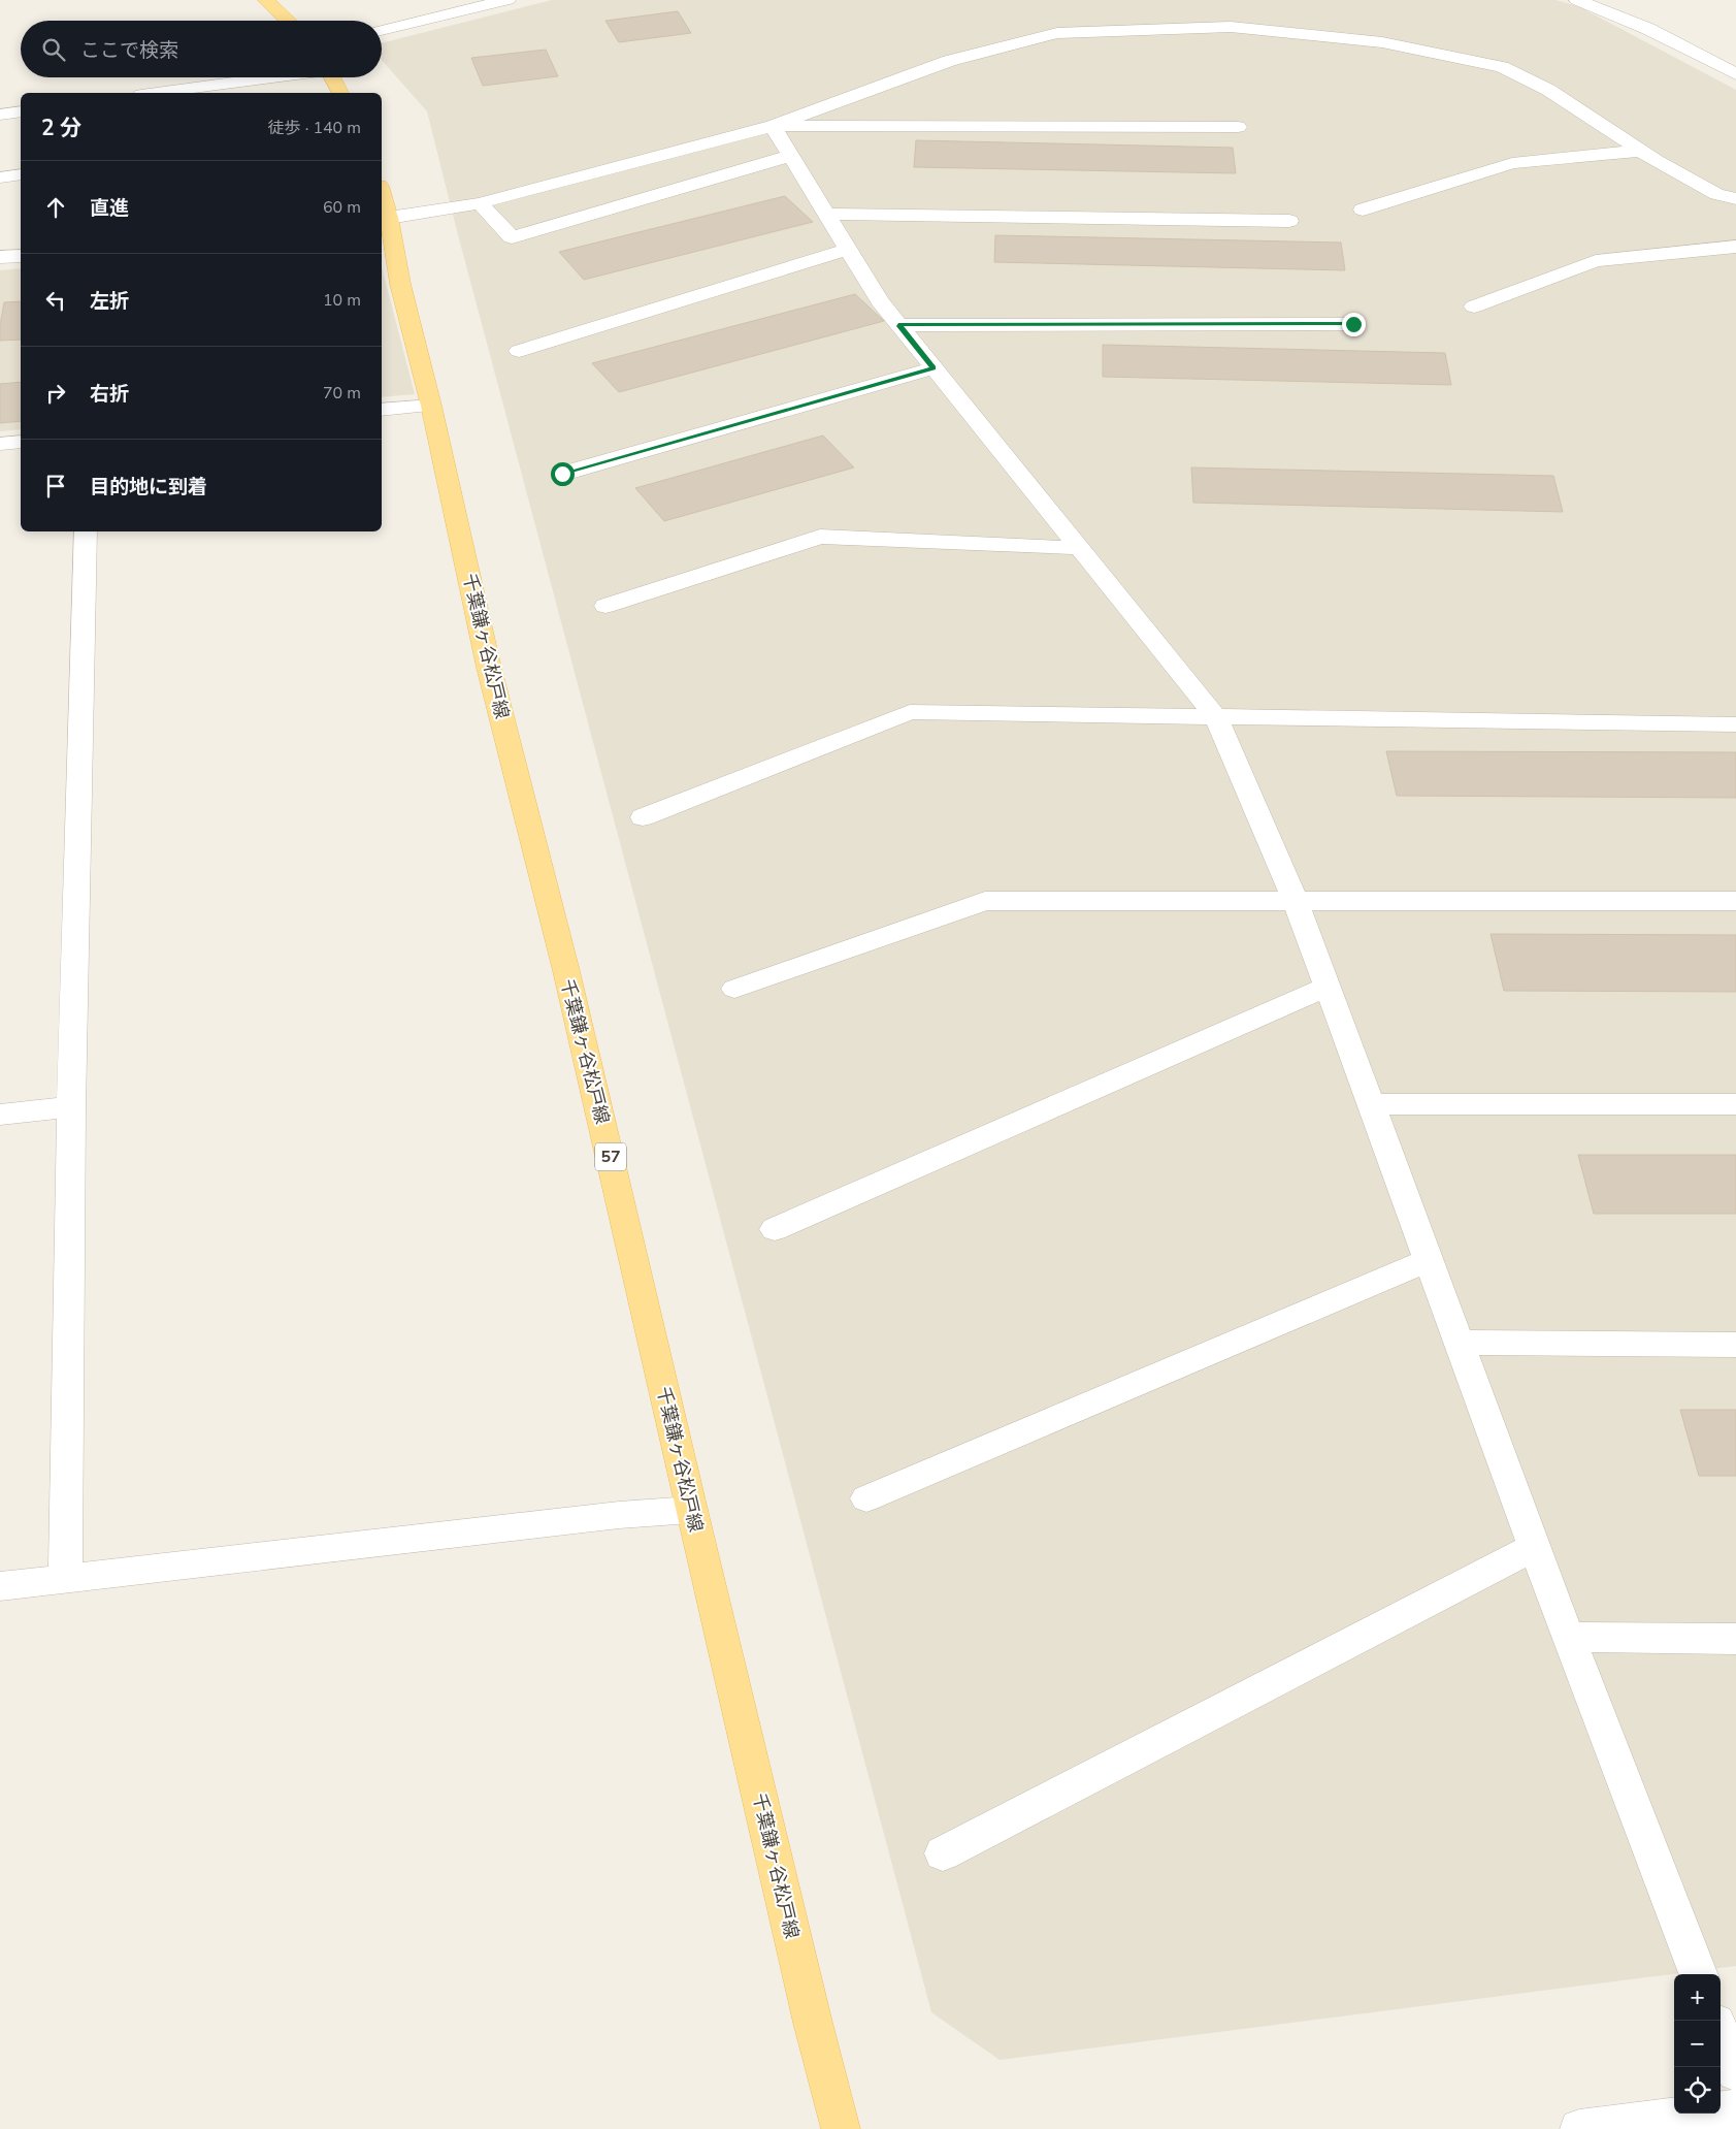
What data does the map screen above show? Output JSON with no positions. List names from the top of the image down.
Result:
{
  "streets": {
    "main road": ["千葉鎌ヶ谷松戸線", "57"]
  },
  "page": {
    "search": "ここで検索",
    "heading": ["2 分", "徒歩 · 140 m"],
    "list": [
      ["直進", "60 m"],
      ["左折", "10 m"],
      ["右折", "70 m"],
      "目的地に到着"
    ],
    "map_buttons": ["+", "−"]
  }
}
